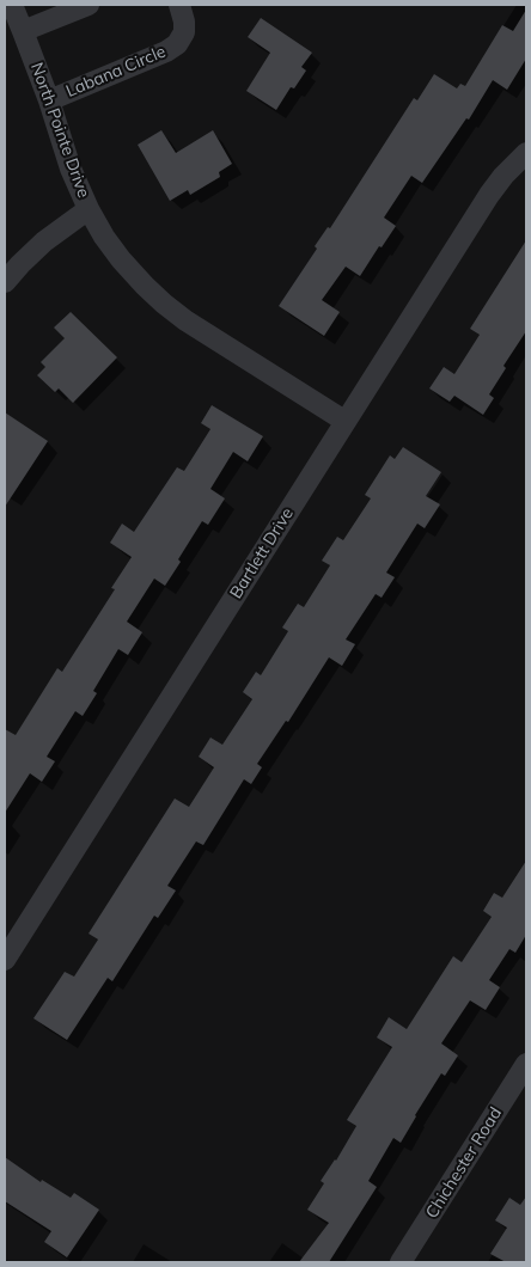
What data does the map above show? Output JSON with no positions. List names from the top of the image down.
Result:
{
  "streets": {
    "street": [
      "Labana Circle",
      "North Pointe Drive",
      "Bartlett Drive",
      "Chichester Road"
    ]
  },
  "crossings": [
    ["Labana Circle", "North Pointe Drive"],
    ["North Pointe Drive", "Bartlett Drive"]
  ]
}
